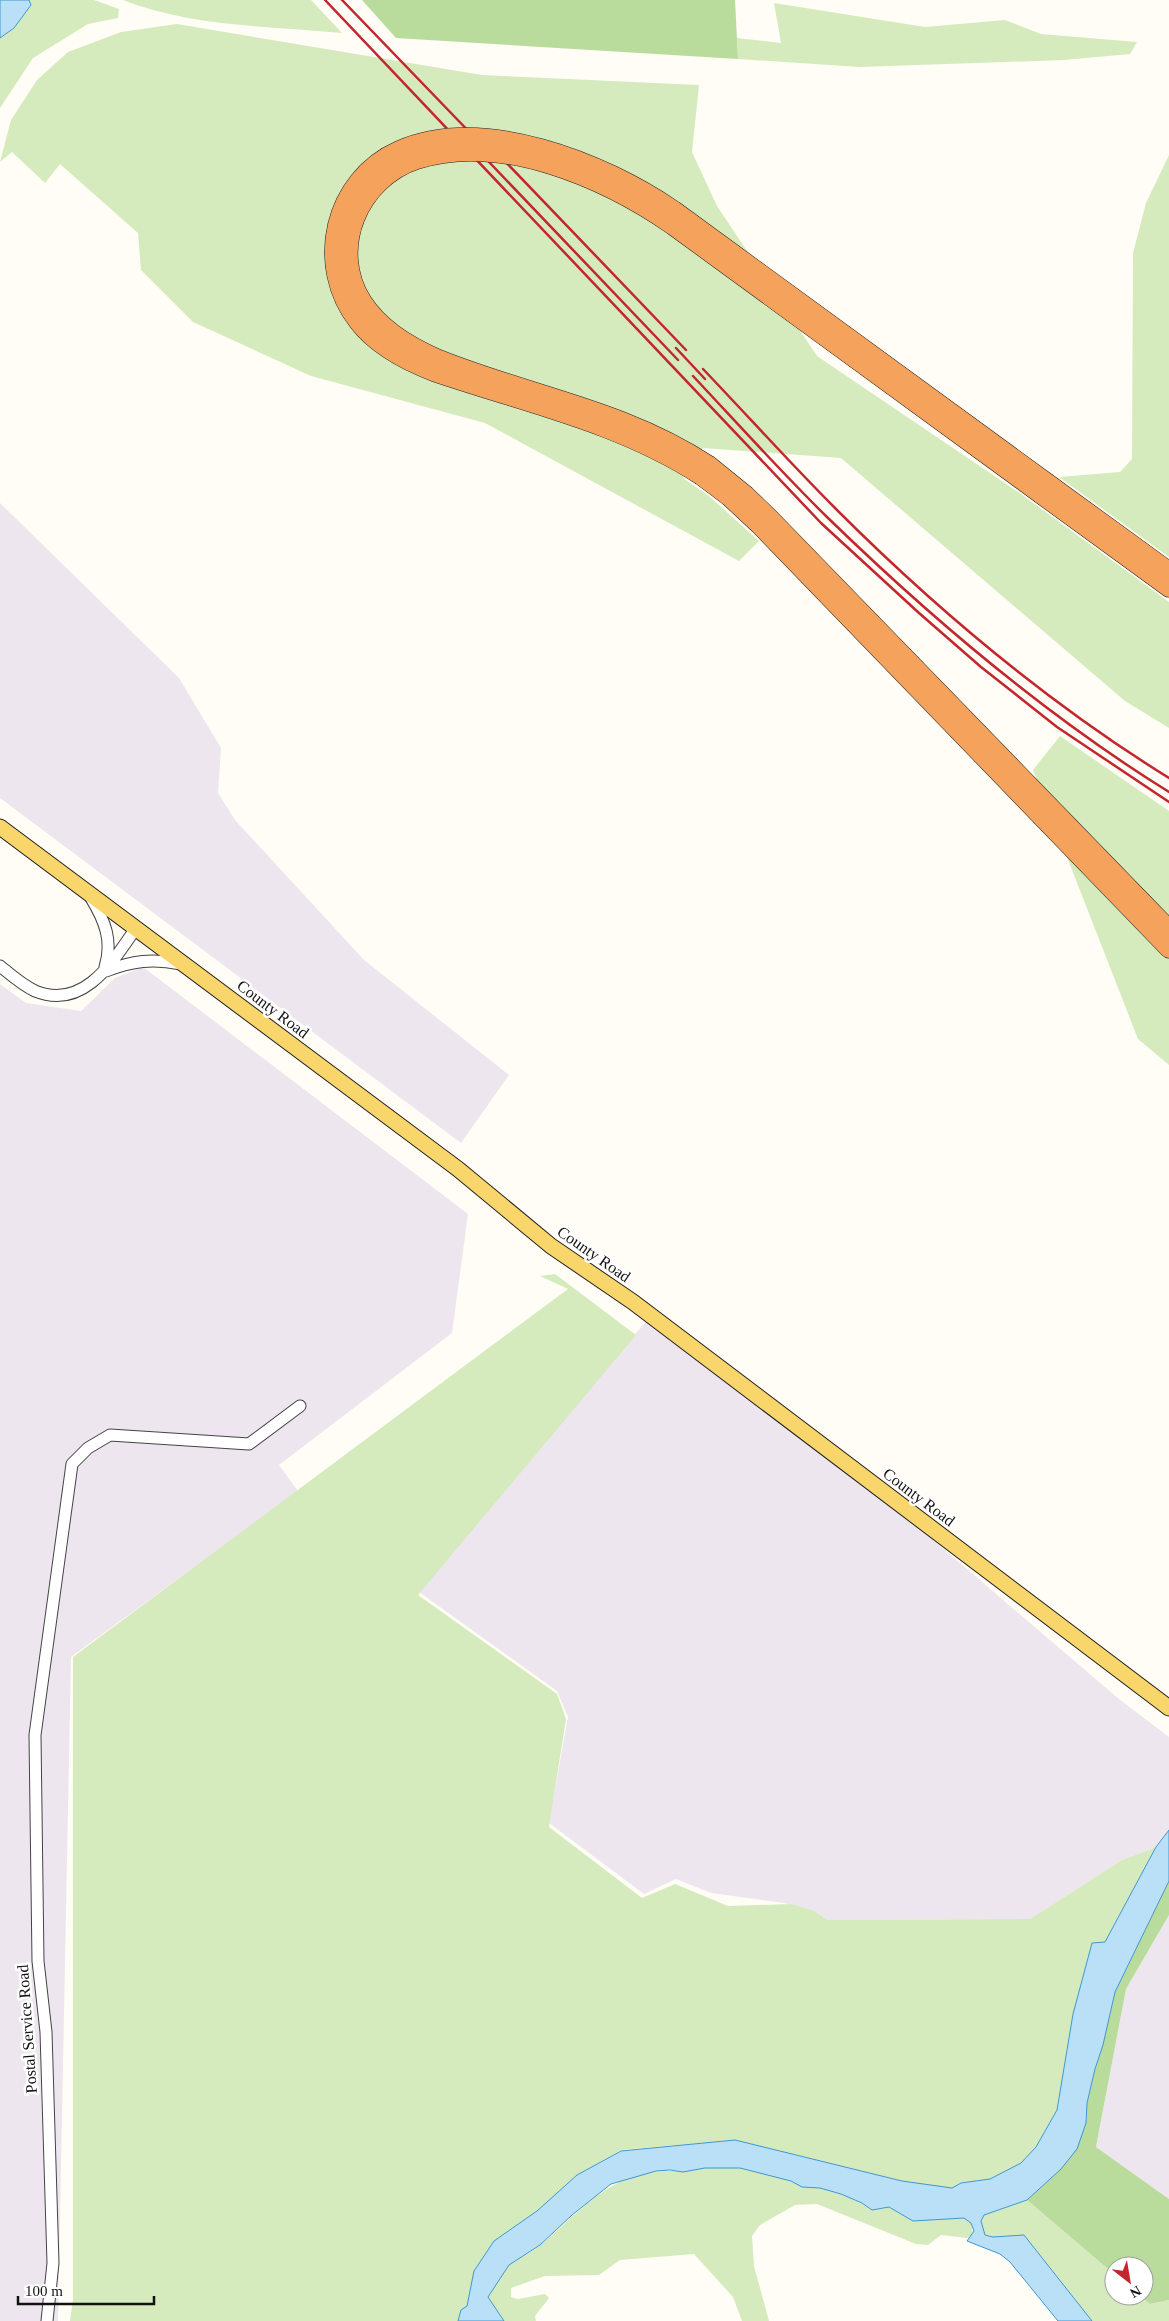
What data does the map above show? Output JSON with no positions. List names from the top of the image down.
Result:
{
  "streets": {
    "main road": ["County Road"],
    "street": ["Postal Service Road"]
  },
  "scale_bar": "100 m",
  "north": "bottom right"
}
